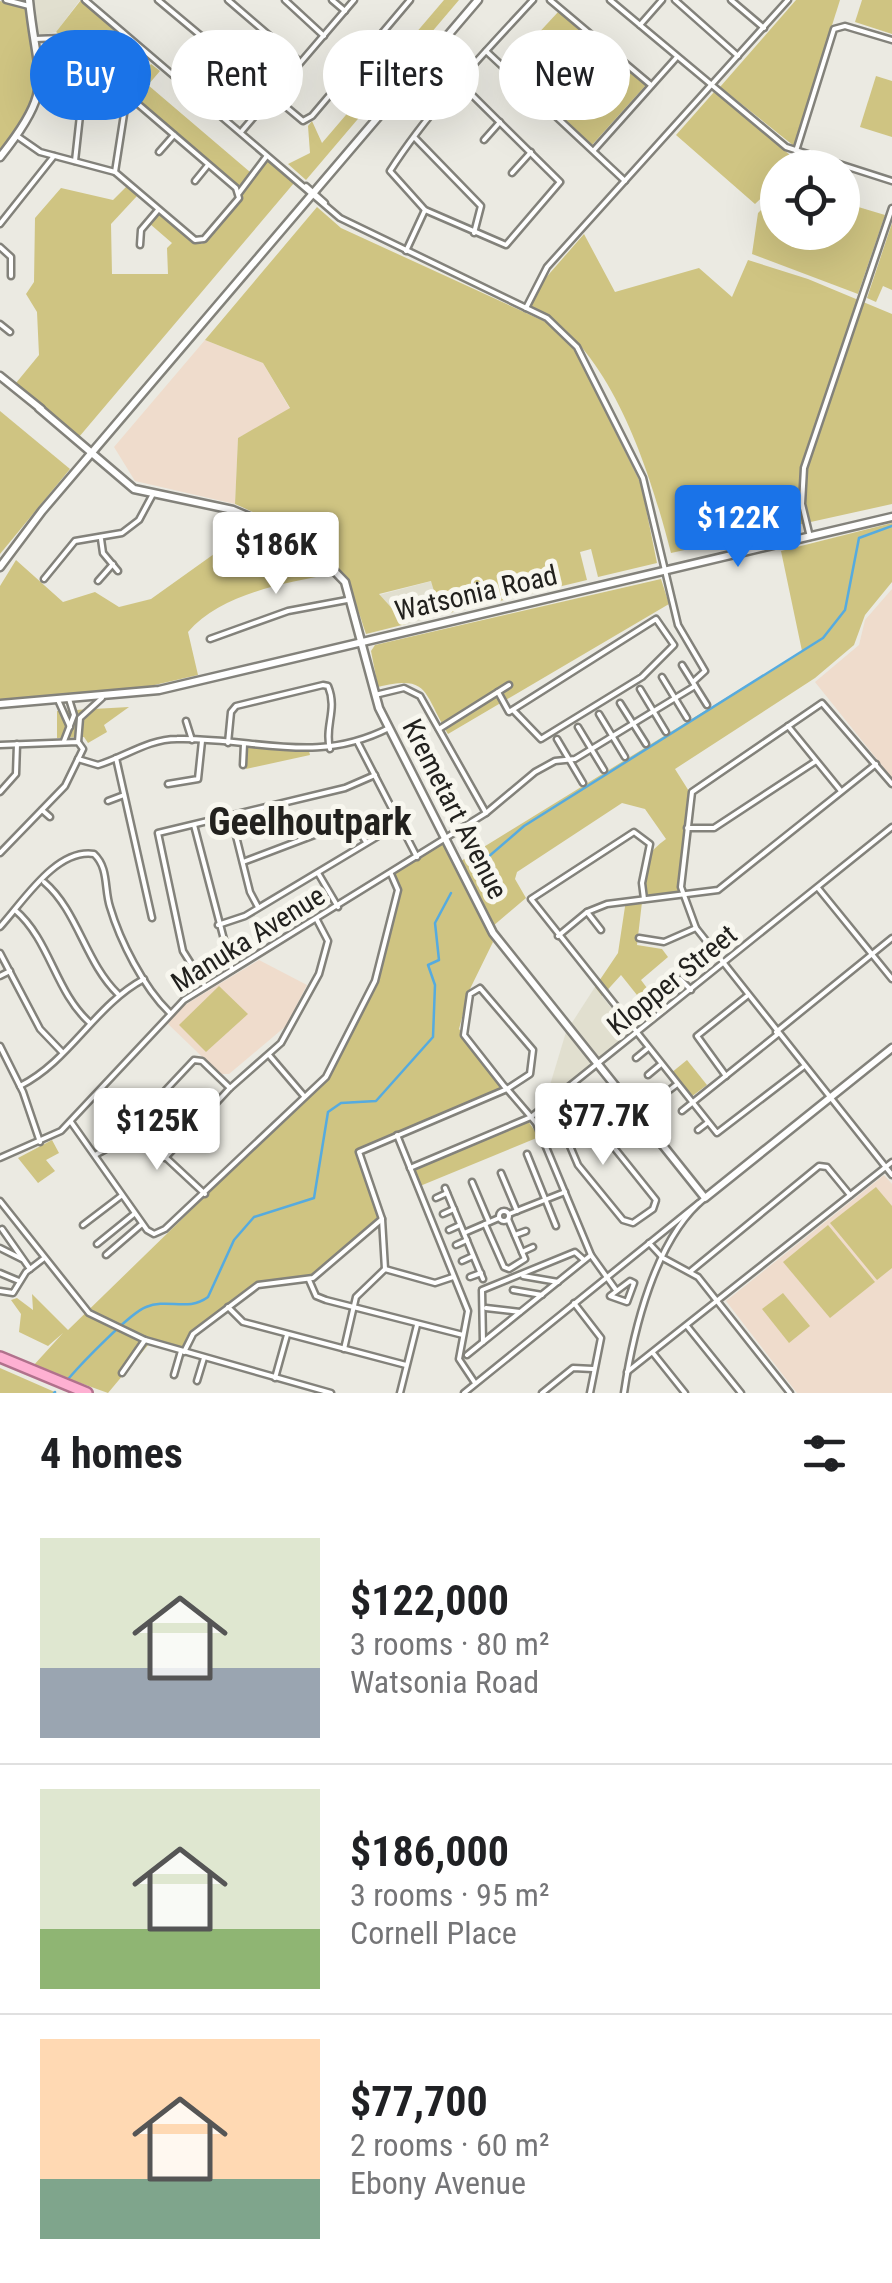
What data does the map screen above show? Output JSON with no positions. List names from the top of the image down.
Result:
{
  "streets": {
    "main road": ["Watsonia Road", "Kremetart Avenue"],
    "street": ["Manuka Avenue", "Klopper Street"]
  },
  "crossings": [
    ["Watsonia Road", "Kremetart Avenue"],
    ["Kremetart Avenue", "Manuka Avenue"],
    ["Kremetart Avenue", "Klopper Street"]
  ],
  "districts": ["Geelhoutpark"],
  "page": {
    "chip": [
      "Buy",
      "Rent",
      "Filters",
      "New"
    ],
    "price": [
      "$122K",
      "$186K",
      "$77.7K",
      "$125K"
    ],
    "heading": "4 homes",
    "list": [
      {
        "name": "$122,000",
        "note": "3 rooms · 80 m² · Watsonia Road"
      },
      {
        "name": "$186,000",
        "note": "3 rooms · 95 m² · Cornell Place"
      },
      {
        "name": "$77,700",
        "note": "2 rooms · 60 m² · Ebony Avenue"
      }
    ]
  }
}
